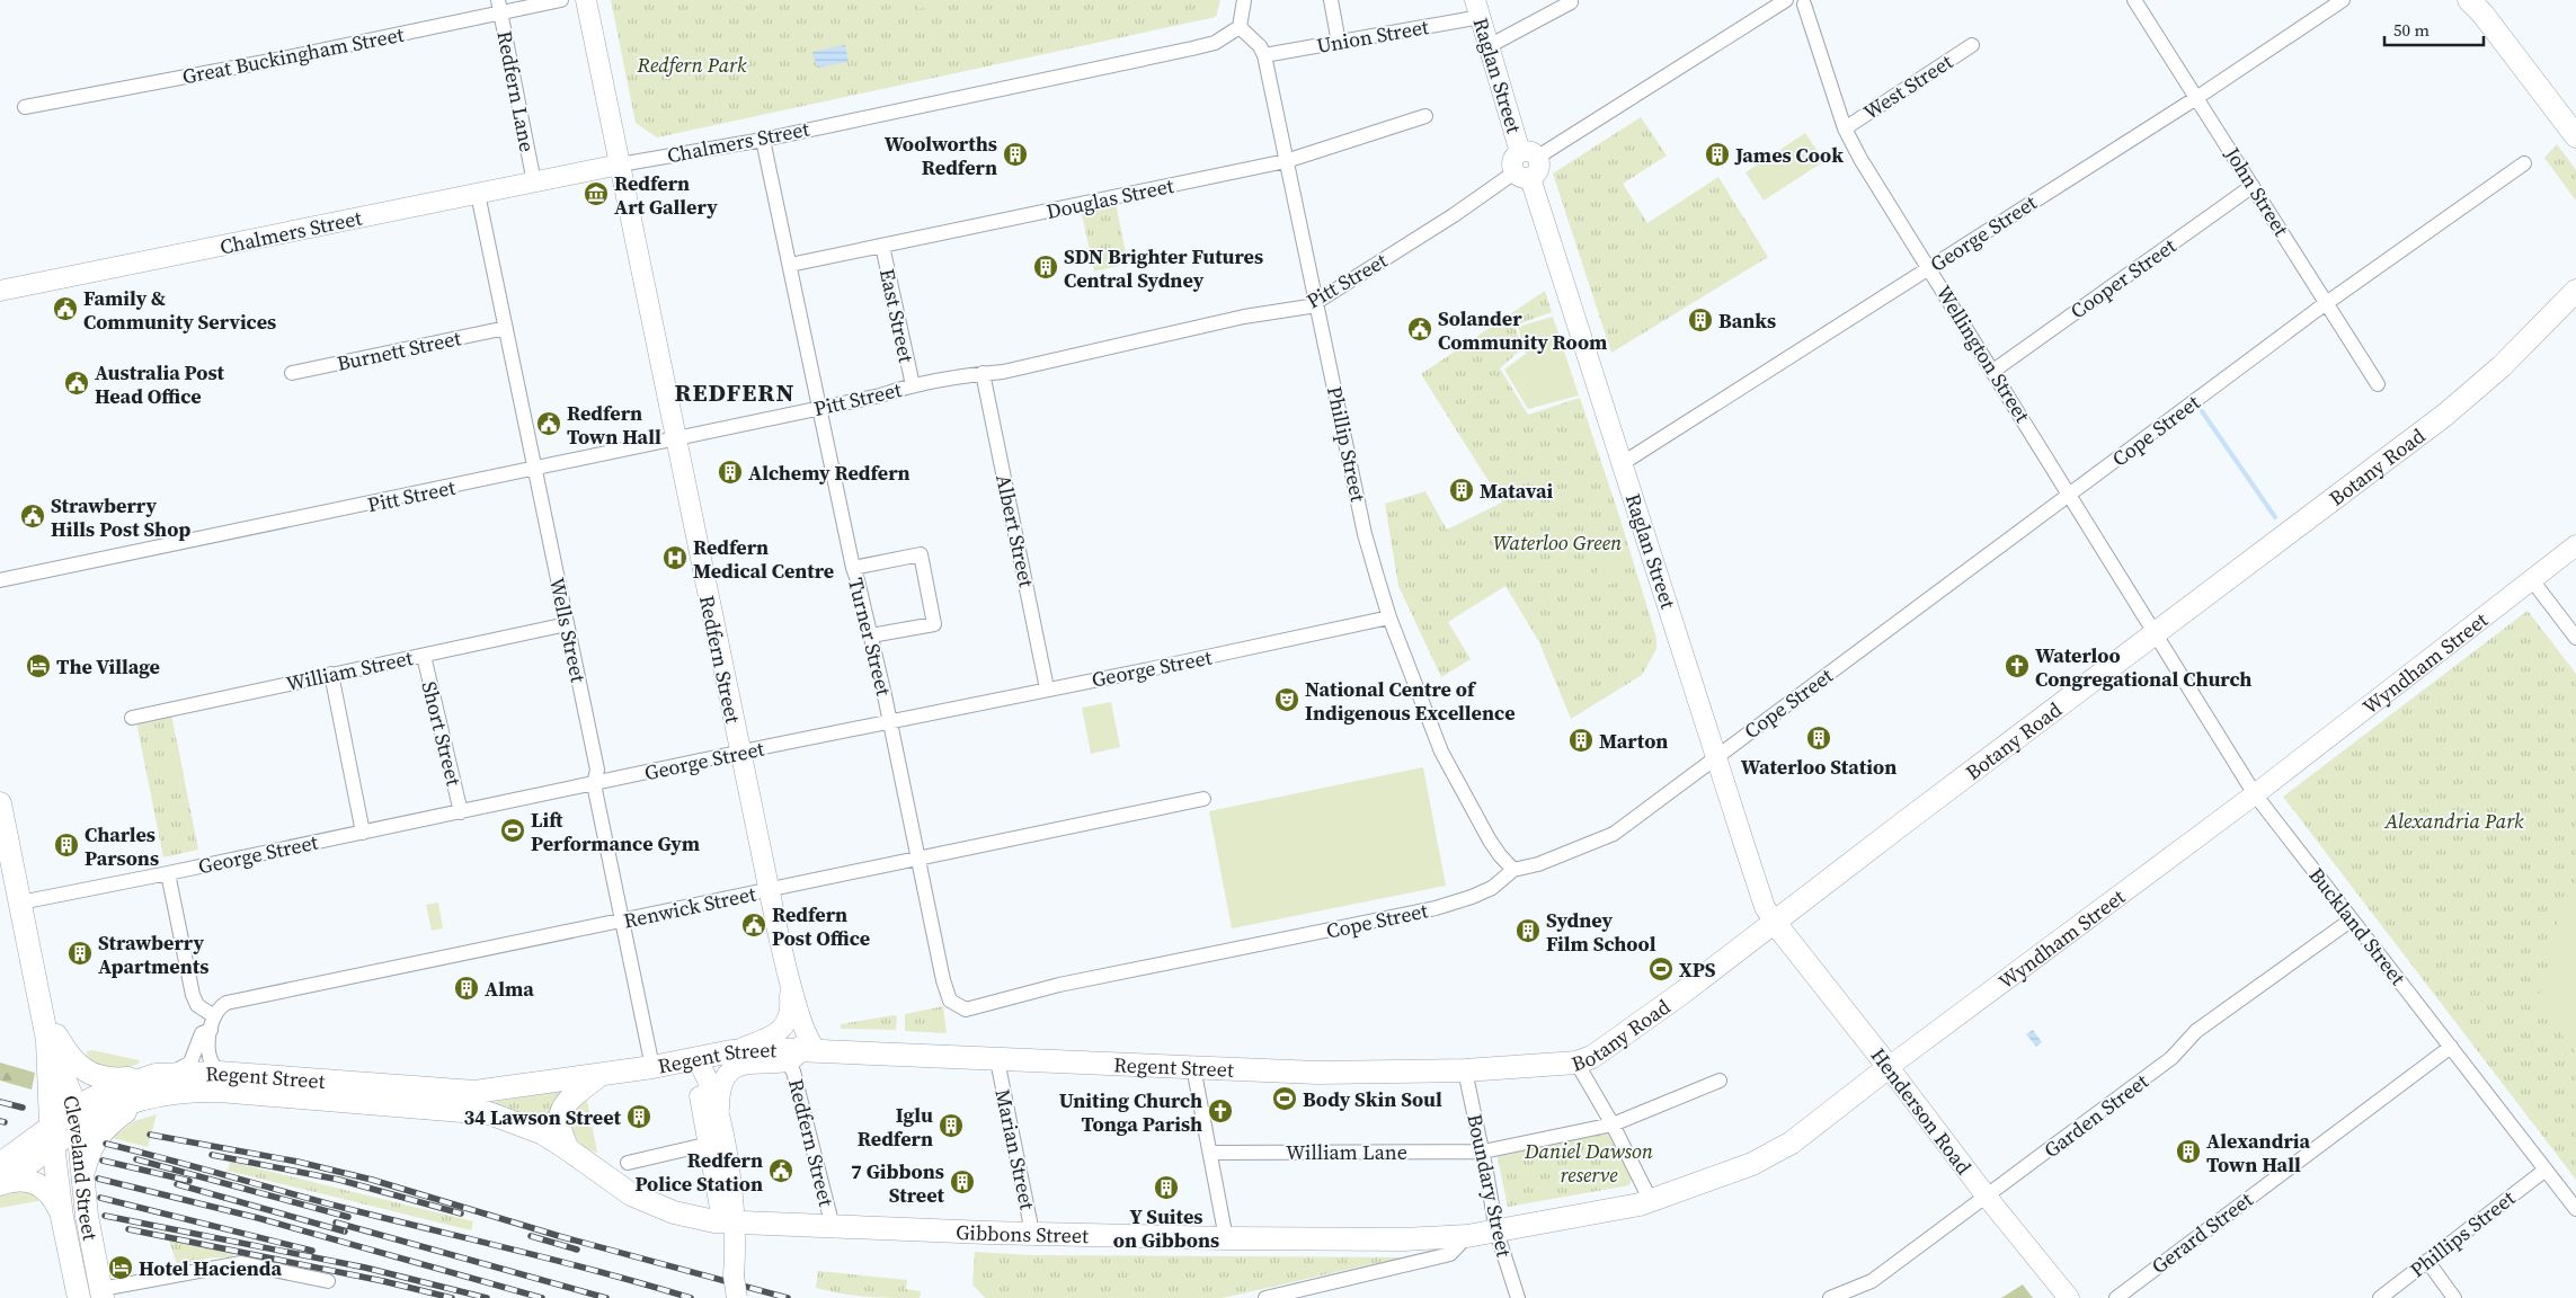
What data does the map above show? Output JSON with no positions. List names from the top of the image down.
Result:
{
  "streets": {
    "main road": [
      "Botany Road",
      "Wyndham Street",
      "Regent Street",
      "Henderson Road",
      "Cleveland Street",
      "Gibbons Street"
    ],
    "street": [
      "Union Street",
      "Great Buckingham Street",
      "Raglan Street",
      "West Street",
      "Redfern Lane",
      "Chalmers Street",
      "John Street",
      "Douglas Street",
      "George Street",
      "Cooper Street",
      "Pitt Street",
      "East Street",
      "Burnett Street",
      "Wellington Street",
      "Cope Street",
      "Phillip Street",
      "Albert Street",
      "Wells Street",
      "Turner Street",
      "Redfern Street",
      "William Street",
      "Short Street",
      "Renwick Street",
      "Buckland Street",
      "Garden Street",
      "Marian Street",
      "William Lane",
      "Boundary Street",
      "Gerard Street",
      "Phillips Street"
    ]
  },
  "crossings": [
    ["Union Street", "Raglan Street"],
    ["Union Street", "Phillip Street"],
    ["Great Buckingham Street", "Redfern Lane"],
    ["Raglan Street", "George Street"],
    ["Raglan Street", "Pitt Street"],
    ["Raglan Street", "Cope Street"],
    ["Raglan Street", "Botany Road"],
    ["Raglan Street", "Henderson Road"],
    ["West Street", "Wellington Street"],
    ["Redfern Lane", "Chalmers Street"],
    ["Chalmers Street", "Phillip Street"],
    ["Chalmers Street", "Wells Street"],
    ["Chalmers Street", "Turner Street"],
    ["Chalmers Street", "Redfern Street"],
    ["John Street", "George Street"],
    ["John Street", "Cooper Street"],
    ["John Street", "Cope Street"],
    ["Douglas Street", "East Street"],
    ["Douglas Street", "Phillip Street"],
    ["Douglas Street", "Turner Street"],
    ["George Street", "Wellington Street"],
    ["George Street", "Phillip Street"],
    ["George Street", "Albert Street"],
    ["George Street", "Wells Street"],
    ["George Street", "Turner Street"],
    ["George Street", "Redfern Street"],
    ["George Street", "Short Street"],
    ["George Street", "Cleveland Street"],
    ["Cooper Street", "Wellington Street"],
    ["Pitt Street", "East Street"],
    ["Pitt Street", "Phillip Street"],
    ["Pitt Street", "Albert Street"],
    ["Pitt Street", "Wells Street"],
    ["Pitt Street", "Turner Street"],
    ["Pitt Street", "Redfern Street"],
    ["Burnett Street", "Wells Street"],
    ["Wellington Street", "Cope Street"],
    ["Wellington Street", "Botany Road"],
    ["Wellington Street", "Buckland Street"],
    ["Cope Street", "Phillip Street"],
    ["Cope Street", "Turner Street"],
    ["Botany Road", "Buckland Street"],
    ["Botany Road", "Regent Street"],
    ["Botany Road", "Henderson Road"],
    ["Botany Road", "Boundary Street"],
    ["Wells Street", "William Street"],
    ["Wells Street", "Renwick Street"],
    ["Wells Street", "Regent Street"],
    ["Turner Street", "Renwick Street"],
    ["Redfern Street", "Renwick Street"],
    ["Redfern Street", "Regent Street"],
    ["Redfern Street", "Gibbons Street"],
    ["Wyndham Street", "Buckland Street"],
    ["Wyndham Street", "Henderson Road"],
    ["Wyndham Street", "Boundary Street"],
    ["Wyndham Street", "Gibbons Street"],
    ["William Street", "Short Street"],
    ["Renwick Street", "Regent Street"],
    ["Buckland Street", "Garden Street"],
    ["Buckland Street", "Gerard Street"],
    ["Buckland Street", "Phillips Street"],
    ["Regent Street", "Marian Street"],
    ["Regent Street", "Cleveland Street"],
    ["Regent Street", "Boundary Street"],
    ["Regent Street", "Gibbons Street"],
    ["Henderson Road", "Garden Street"],
    ["Marian Street", "Gibbons Street"],
    ["William Lane", "Boundary Street"],
    ["Boundary Street", "Gibbons Street"]
  ],
  "districts": ["REDFERN"],
  "parks": [
    "Redfern Park",
    "Waterloo Green",
    "Alexandria Park",
    "Daniel Dawson reserve"
  ],
  "places": {
    "building": [
      "Woolworths Redfern",
      "James Cook",
      "SDN Brighter Futures Central Sydney",
      "Banks",
      "Alchemy Redfern",
      "Matavai",
      "Waterloo Station",
      "Marton",
      "Charles Parsons",
      "Sydney Film School",
      "Strawberry Apartments",
      "Alma",
      "34 Lawson Street",
      "Iglu Redfern",
      "Alexandria Town Hall",
      "7 Gibbons Street",
      "Y Suites on Gibbons"
    ],
    "museum": ["Redfern Art Gallery"],
    "public building": [
      "Family & Community Services",
      "Solander Community Room",
      "Australia Post Head Office",
      "Redfern Town Hall",
      "Strawberry Hills Post Shop",
      "Redfern Post Office",
      "Redfern Police Station"
    ],
    "hospital": ["Redfern Medical Centre"],
    "hotel": ["The Village", "Hotel Hacienda"],
    "church": ["Waterloo Congregational Church", "Uniting Church Tonga Parish"],
    "theatre": ["National Centre of Indigenous Excellence"],
    "sports": ["Lift Performance Gym", "XPS", "Body Skin Soul"]
  },
  "scale_bar": "50 m"
}
